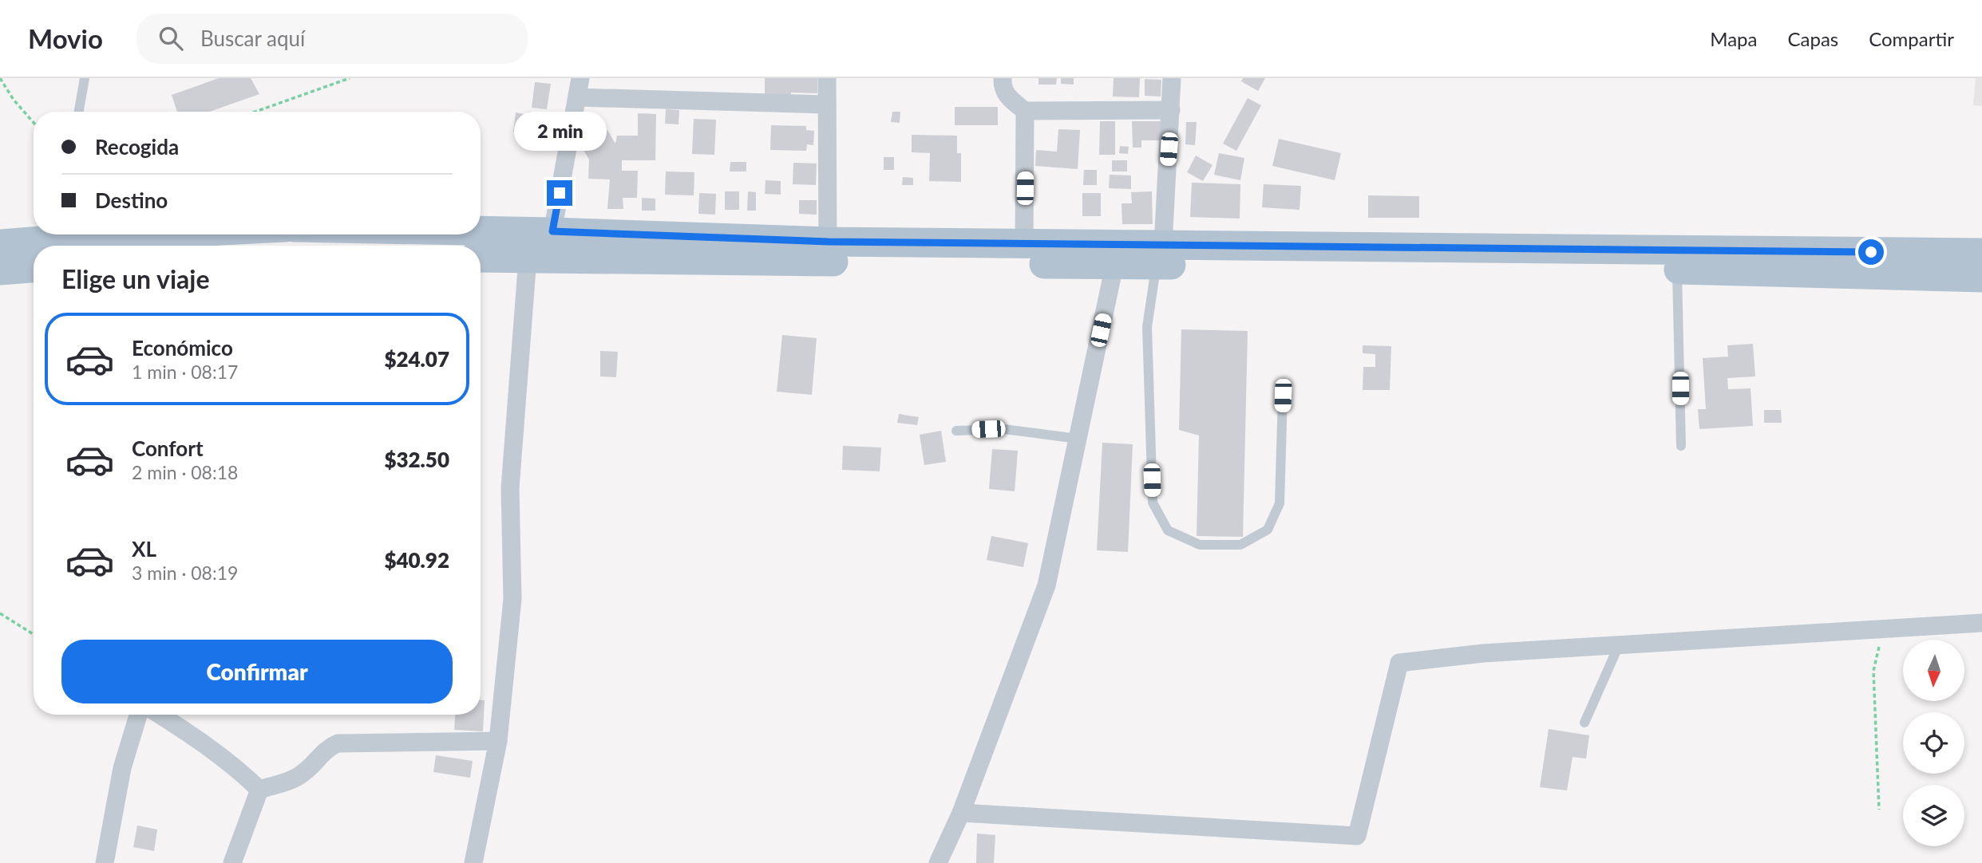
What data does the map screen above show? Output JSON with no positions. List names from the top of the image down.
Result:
{
  "north": "bottom",
  "page": {
    "header": "Movio",
    "search": "Buscar aquí",
    "nav": ["Mapa", "Capas", "Compartir"],
    "bubble": "2 min",
    "banner": ["Recogida", "Destino"],
    "heading": "Elige un viaje",
    "list": [
      {
        "name": "Económico",
        "note": "1 min · 08:17",
        "value": "$24.07"
      },
      {
        "name": "Confort",
        "note": "2 min · 08:18",
        "value": "$32.50"
      },
      {
        "name": "XL",
        "note": "3 min · 08:19",
        "value": "$40.92"
      }
    ],
    "buttons": "Confirmar"
  }
}
